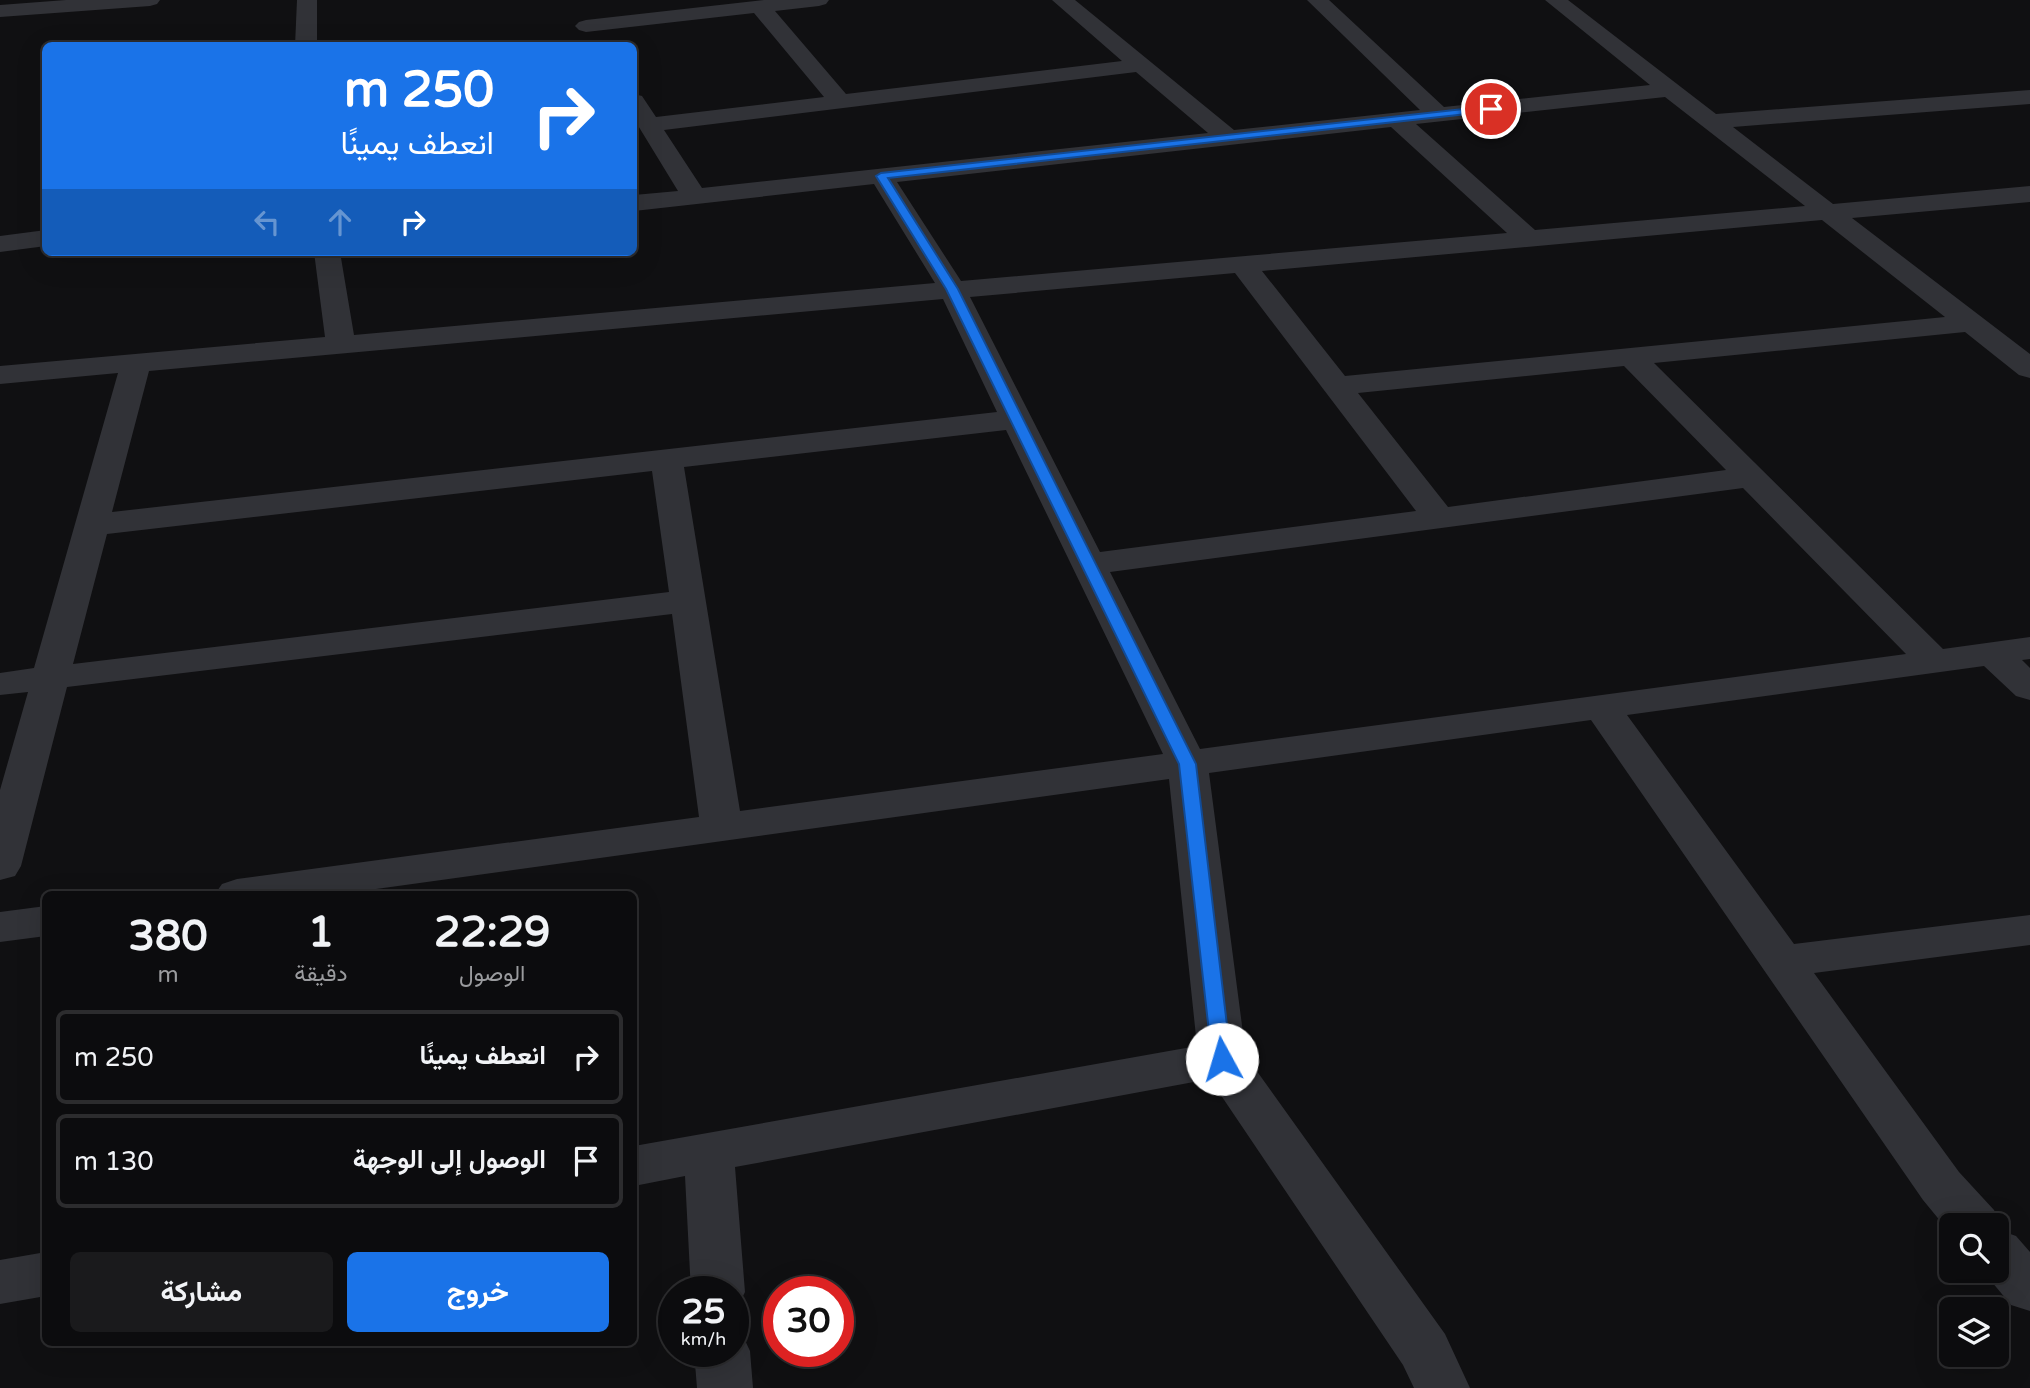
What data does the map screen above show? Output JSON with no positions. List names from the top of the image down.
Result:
{
  "page": {
    "turn": ["250 m", "انعطف يمينًا"],
    "eta": [
      "22:29",
      "الوصول",
      "1",
      "دقيقة",
      "380",
      "m"
    ],
    "list": [
      {
        "name": "انعطف يمينًا",
        "value": "250 m"
      },
      {
        "name": "الوصول إلى الوجهة",
        "value": "130 m"
      }
    ],
    "buttons": ["خروج", "مشاركة"],
    "speed": "25 km/h",
    "limit": "30"
  }
}
